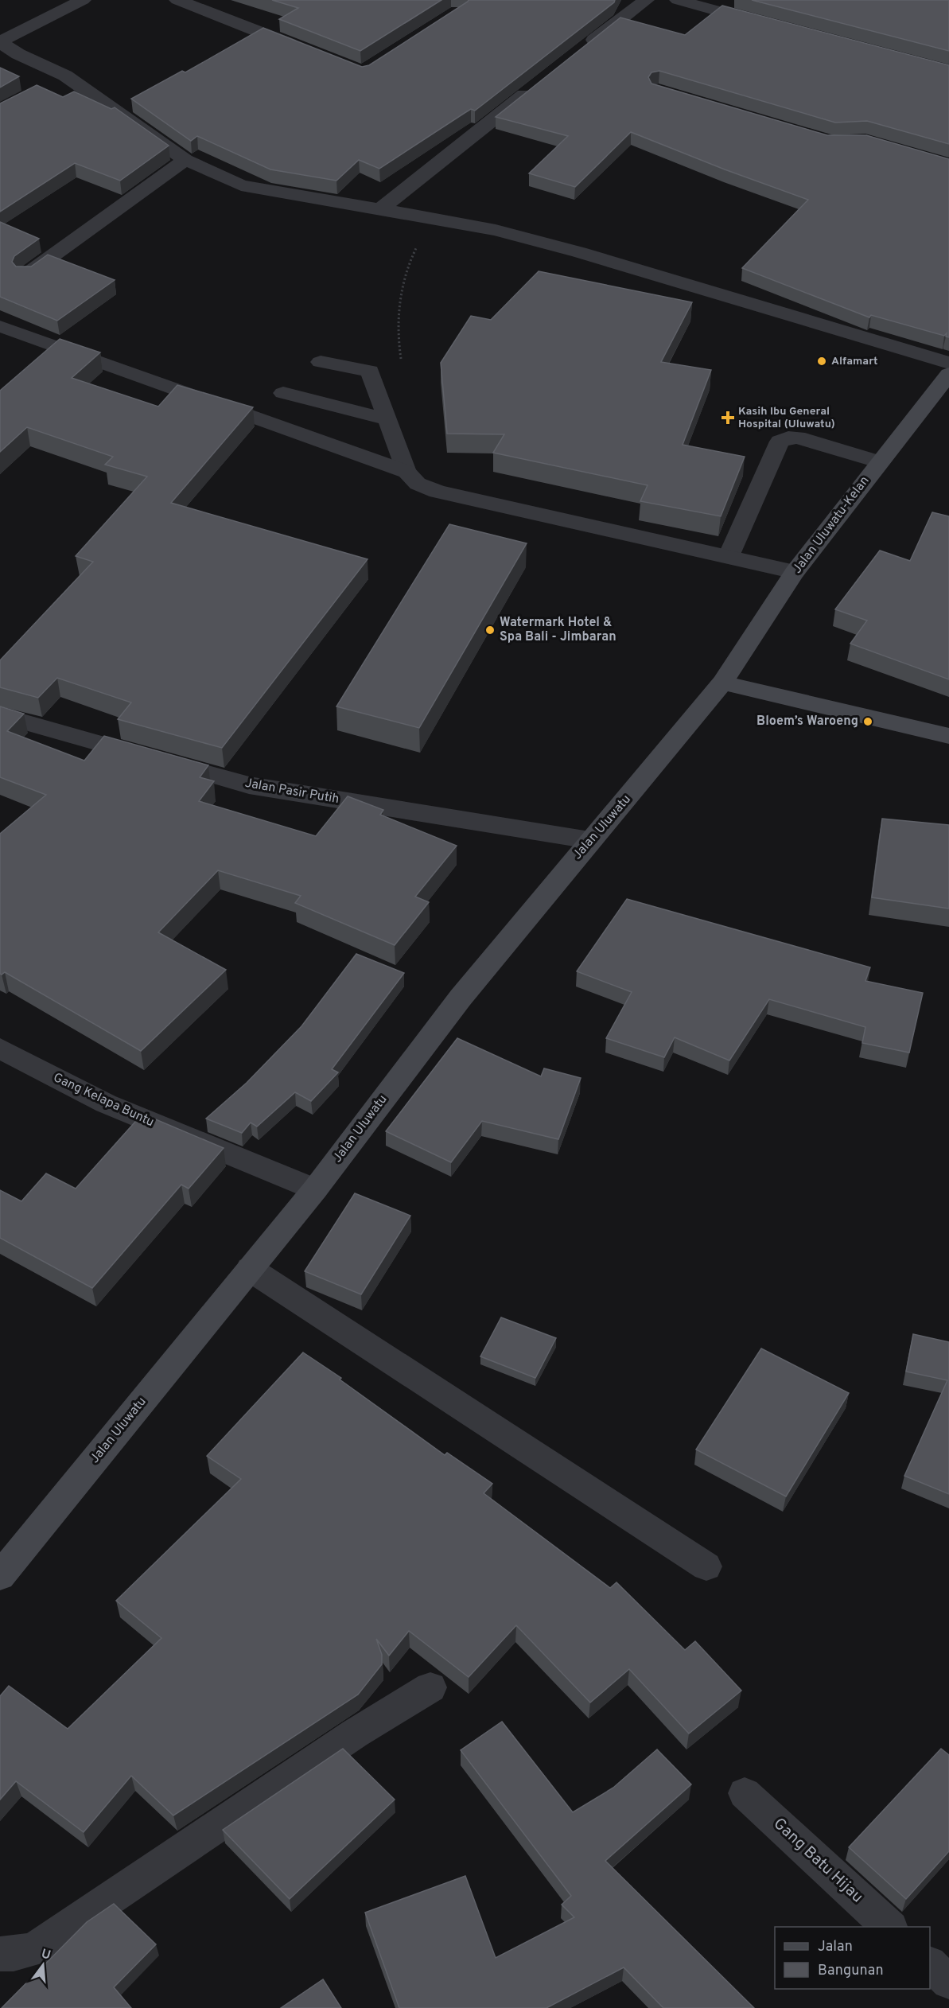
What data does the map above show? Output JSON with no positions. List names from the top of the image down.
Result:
{
  "streets": {
    "street": [
      "Jalan Uluwatu-Kelan",
      "Jalan Pasir Putih",
      "Jalan Uluwatu",
      "Gang Kelapa Buntu",
      "Gang Batu Hijau"
    ]
  },
  "crossings": [
    ["Jalan Uluwatu-Kelan", "Jalan Uluwatu"],
    ["Jalan Pasir Putih", "Jalan Uluwatu"],
    ["Jalan Uluwatu", "Gang Kelapa Buntu"]
  ],
  "places": {
    "other": ["Alfamart", "Watermark Hotel & Spa Bali - Jimbaran", "Bloem’s Waroeng"],
    "health": ["Kasih Ibu General Hospital (Uluwatu)"]
  },
  "legend": ["Jalan", "Bangunan"],
  "north": "top"
}
